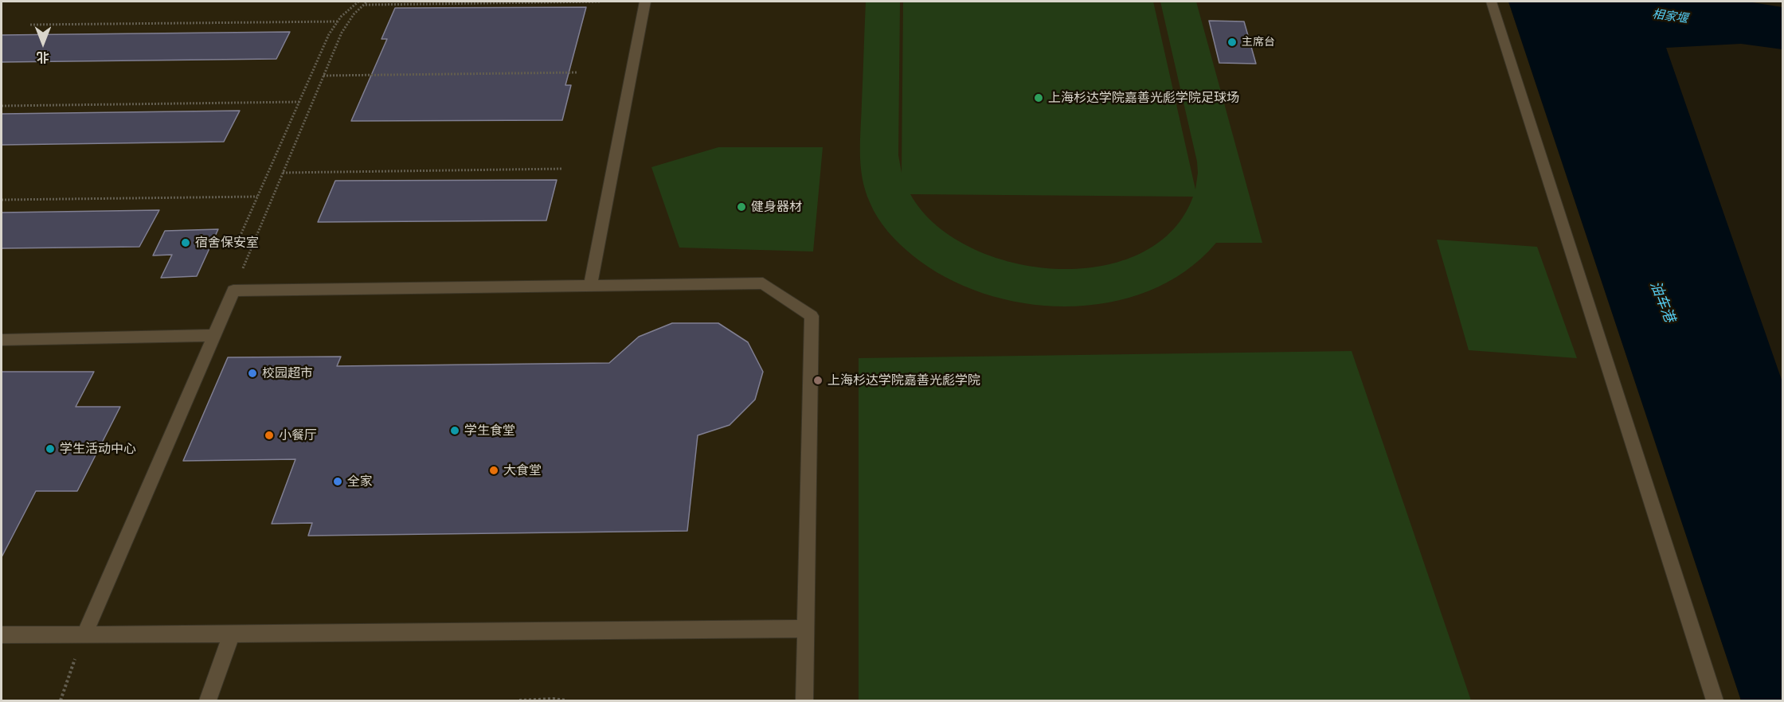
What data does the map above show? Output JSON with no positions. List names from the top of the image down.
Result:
{
  "water": ["相家堰", "油车港"],
  "places": [
    "主席台",
    "上海杉达学院嘉善光彪学院足球场",
    "健身器材",
    "宿舍保安室",
    "校园超市",
    "上海杉达学院嘉善光彪学院",
    "学生食堂",
    "小餐厅",
    "学生活动中心",
    "大食堂",
    "全家"
  ],
  "north": "bottom"
}
